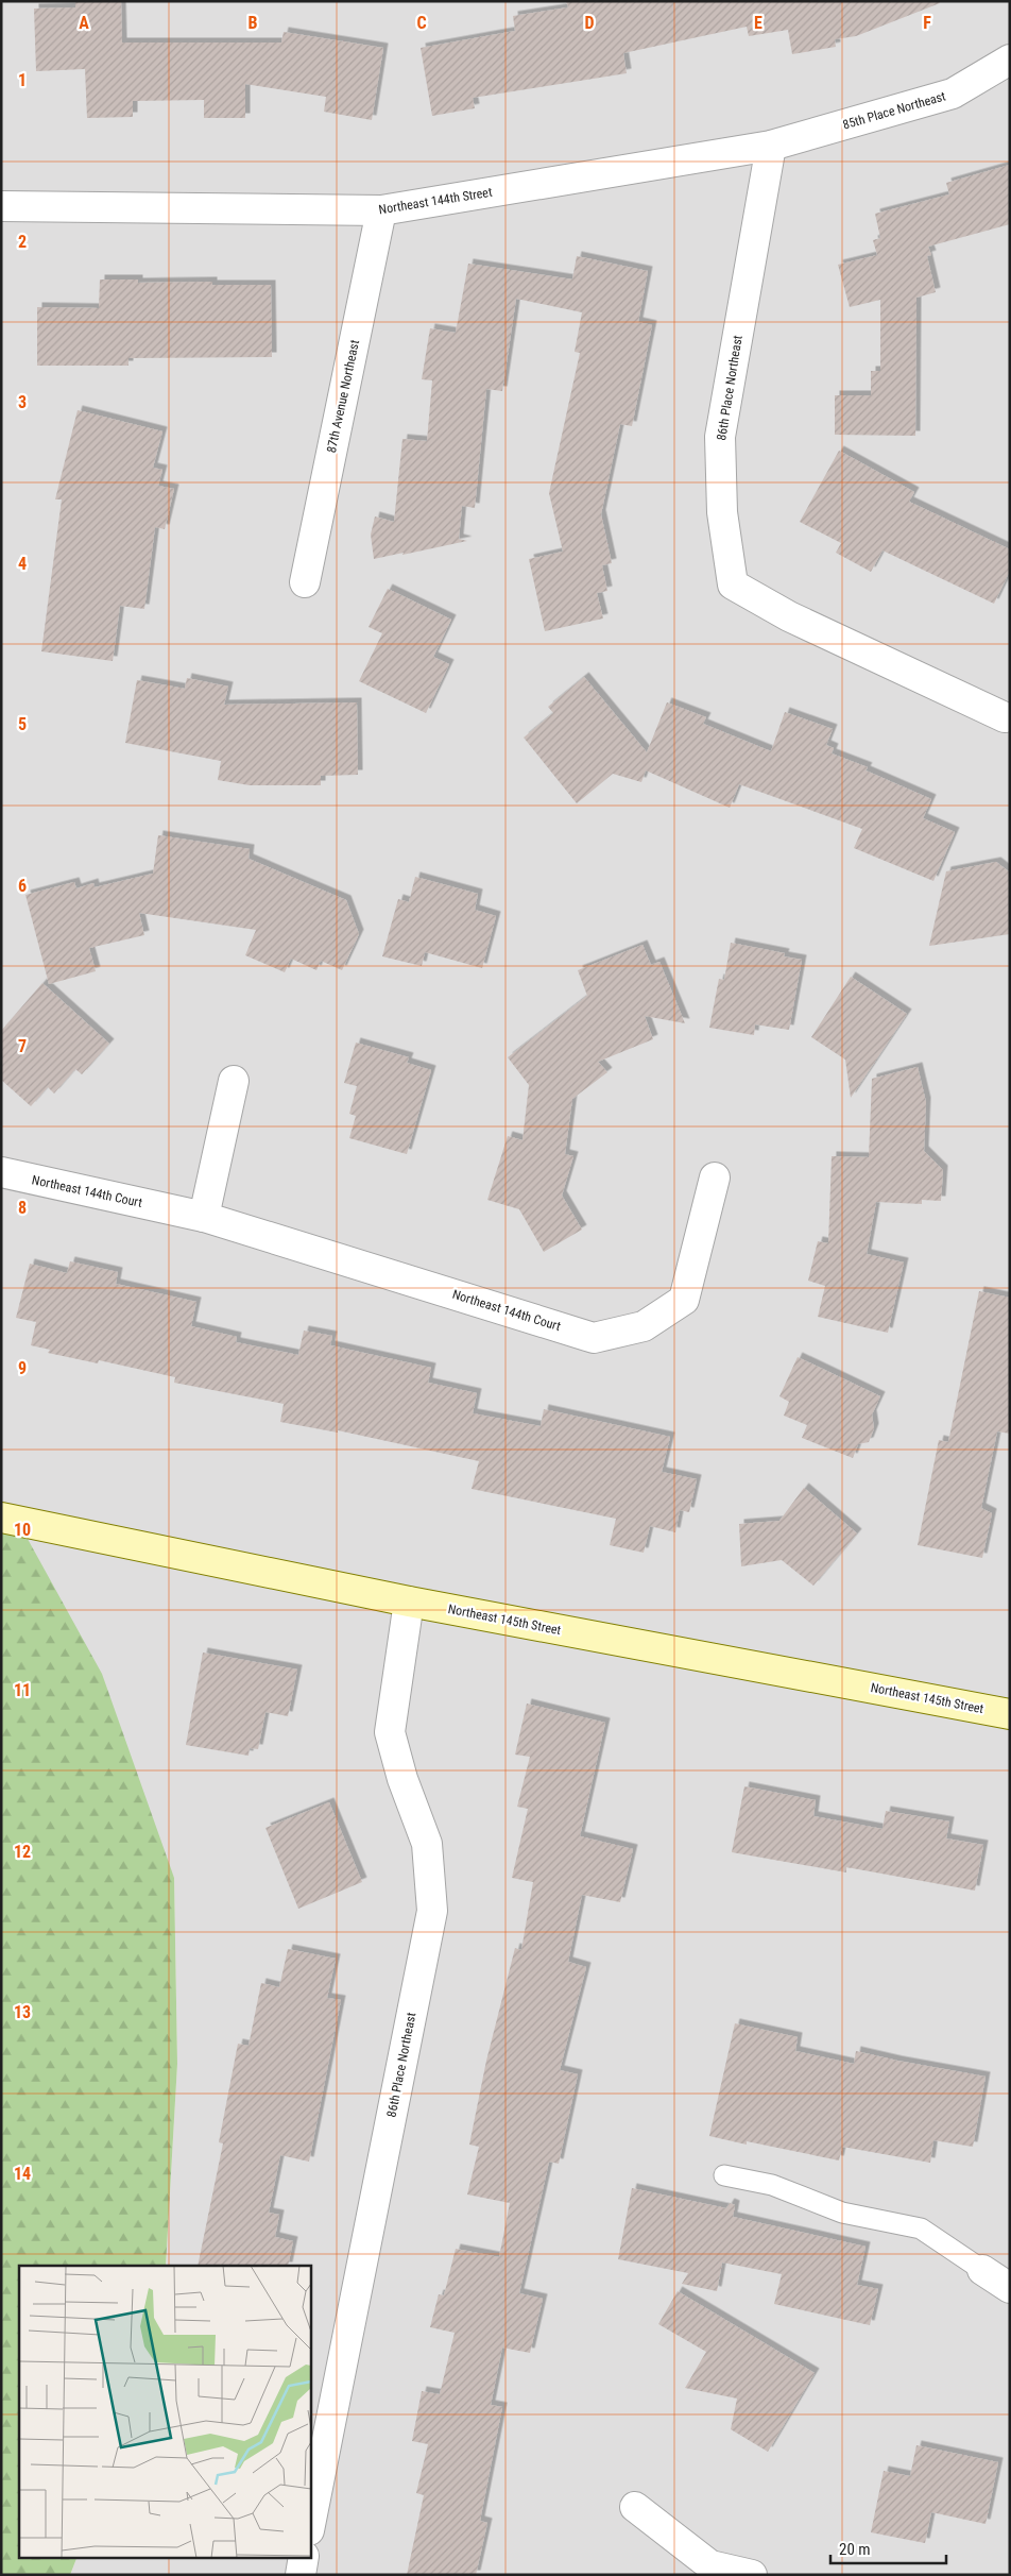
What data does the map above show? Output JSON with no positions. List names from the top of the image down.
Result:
{
  "streets": {
    "street": [
      "85th Place Northeast",
      "Northeast 144th Street",
      "86th Place Northeast",
      "87th Avenue Northeast",
      "Northeast 144th Court",
      "Northeast 145th Street"
    ]
  },
  "crossings": [
    ["85th Place Northeast", "Northeast 144th Street"],
    ["85th Place Northeast", "86th Place Northeast"],
    ["Northeast 144th Street", "86th Place Northeast"],
    ["Northeast 144th Street", "87th Avenue Northeast"],
    ["86th Place Northeast", "Northeast 145th Street"]
  ],
  "scale_bar": "20 m",
  "grid": {
    "columns": [
      "A",
      "B",
      "C",
      "D",
      "E",
      "F"
    ],
    "rows": [
      "1",
      "2",
      "3",
      "4",
      "5",
      "6",
      "7",
      "8",
      "9",
      "10",
      "11",
      "12",
      "13",
      "14"
    ]
  }
}
